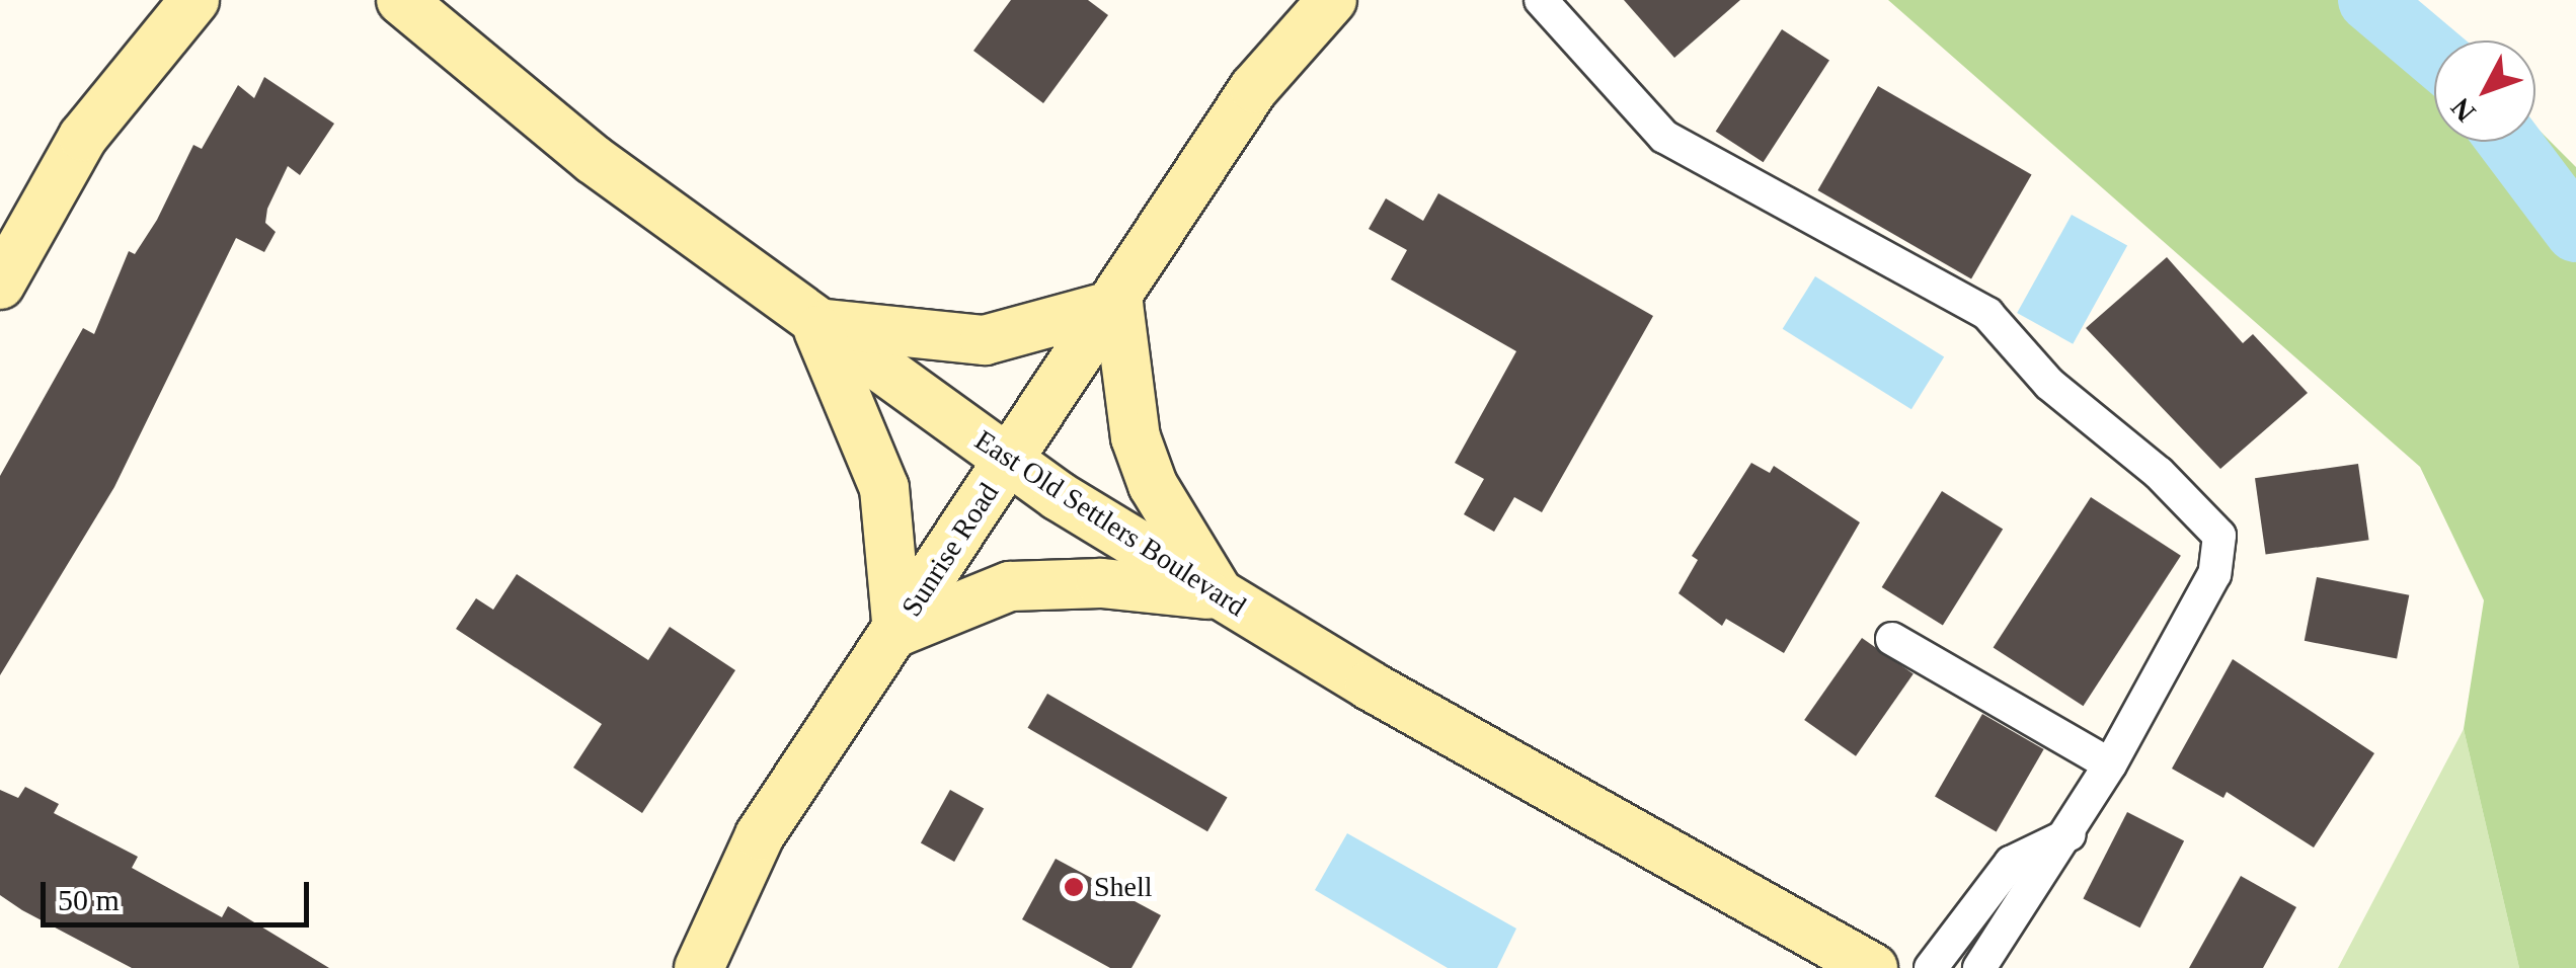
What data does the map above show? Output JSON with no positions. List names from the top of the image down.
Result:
{
  "streets": {
    "main road": ["East Old Settlers Boulevard", "Sunrise Road"]
  },
  "crossings": [
    ["East Old Settlers Boulevard", "Sunrise Road"]
  ],
  "places": ["Shell"],
  "scale_bar": "50 m",
  "north": "bottom left"
}
